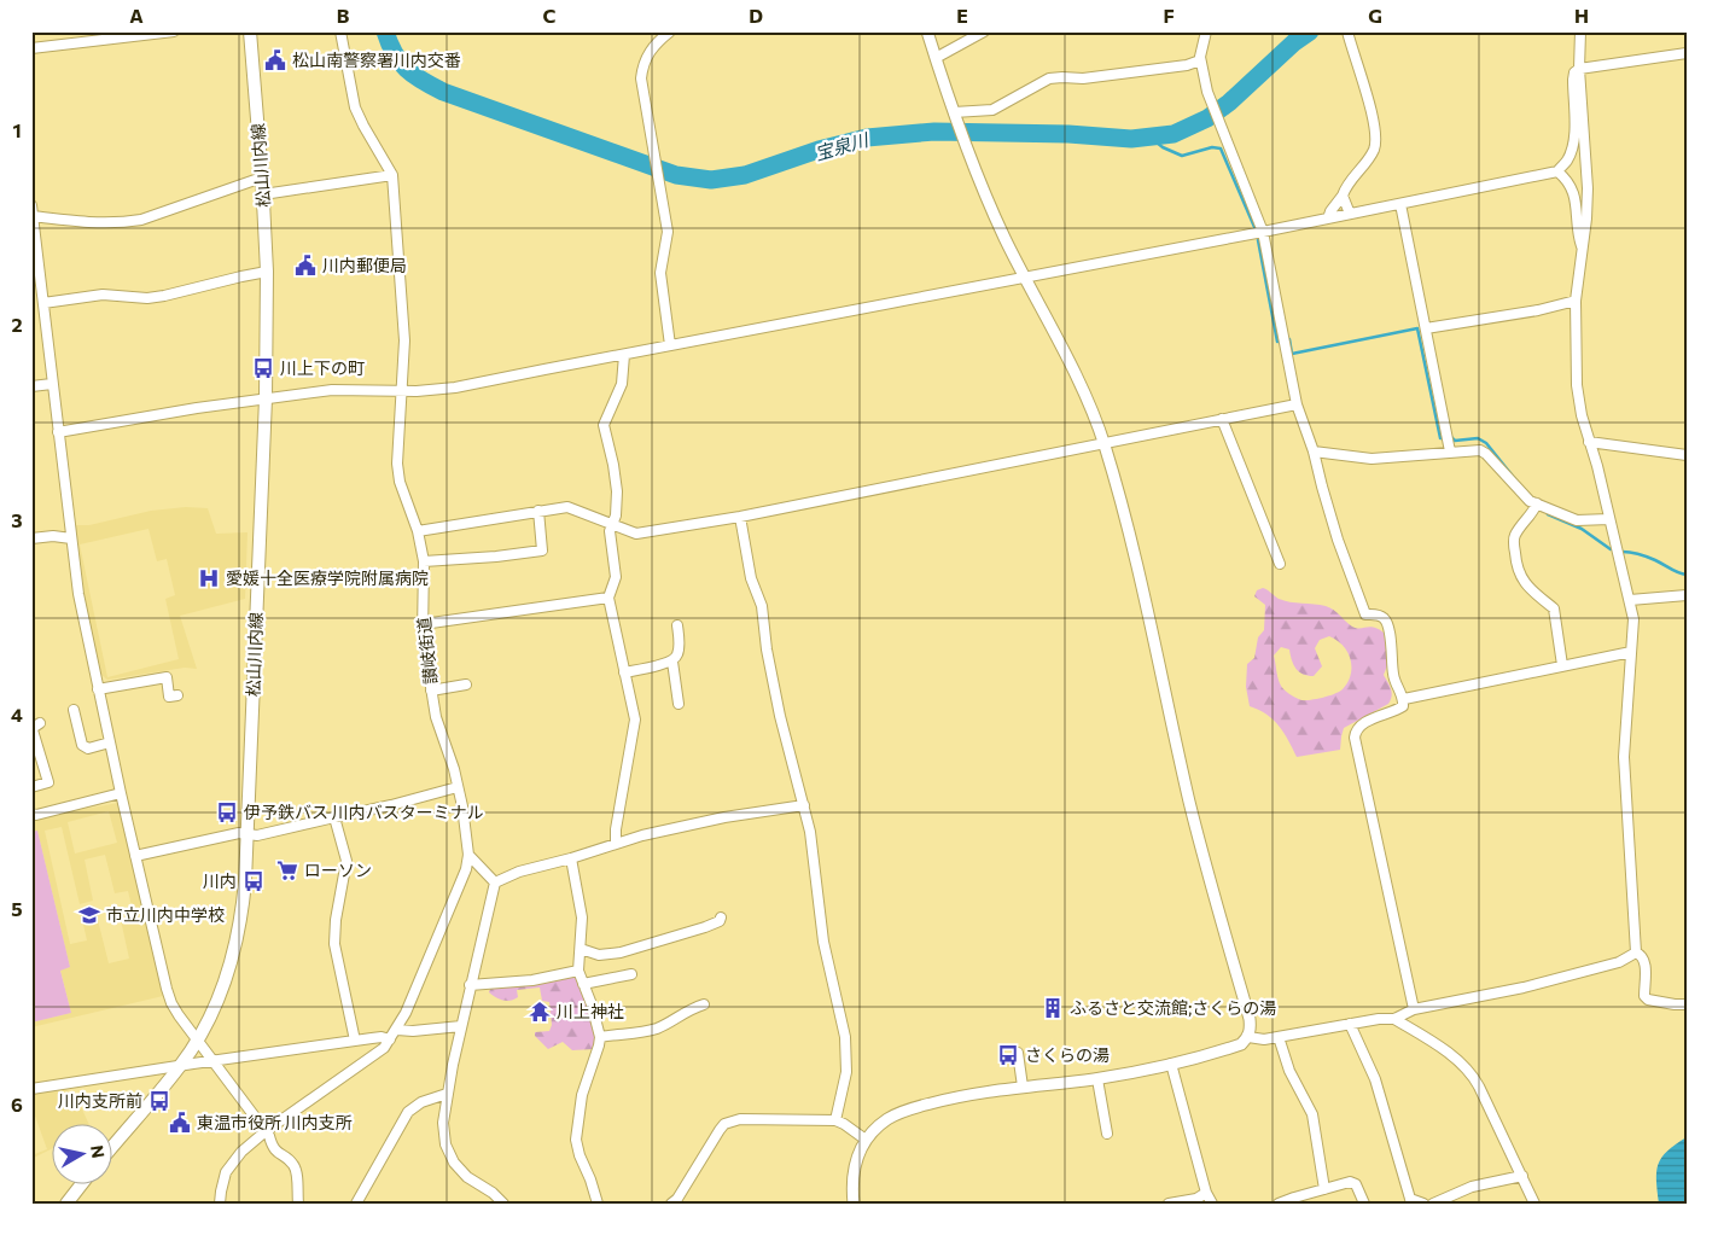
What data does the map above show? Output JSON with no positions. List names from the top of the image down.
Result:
{
  "streets": {
    "main road": ["松山川内線"],
    "street": ["讃岐街道"]
  },
  "water": ["宝泉川"],
  "places": {
    "public building": ["松山南警察署川内交番", "川内郵便局", "東温市役所 川内支所"],
    "bus stop": [
      "川上下の町",
      "伊予鉄バス 川内バスターミナル",
      "川内",
      "さくらの湯",
      "川内支所前"
    ],
    "hospital": ["愛媛十全医療学院附属病院"],
    "supermarket": ["ローソン"],
    "school or university": ["市立川内中学校"],
    "building": ["ふるさと交流館;さくらの湯"],
    "temple": ["川上神社"]
  },
  "north": "right",
  "grid": {
    "columns": [
      "A",
      "B",
      "C",
      "D",
      "E",
      "F",
      "G",
      "H"
    ],
    "rows": [
      "1",
      "2",
      "3",
      "4",
      "5",
      "6"
    ]
  }
}
